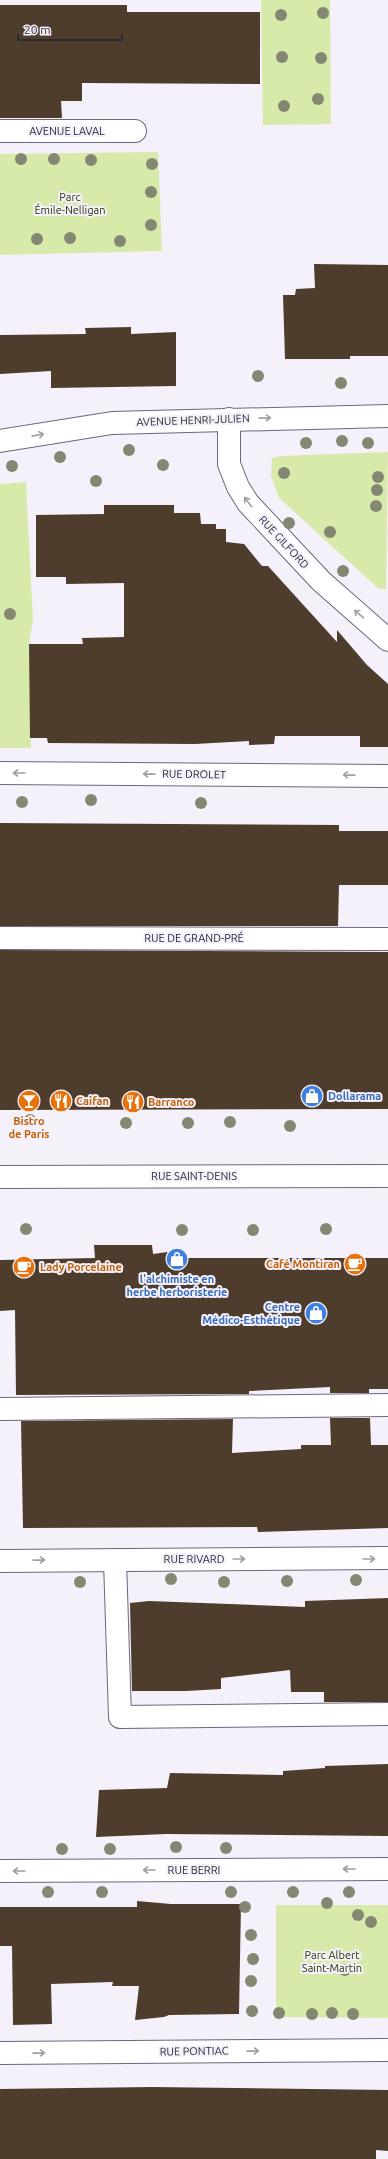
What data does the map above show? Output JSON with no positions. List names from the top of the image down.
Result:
{
  "streets": {
    "street": [
      "AVENUE LAVAL",
      "AVENUE HENRI-JULIEN",
      "RUE GILFORD",
      "RUE DROLET",
      "RUE DE GRAND-PRÉ",
      "RUE SAINT-DENIS",
      "RUE RIVARD",
      "RUE BERRI",
      "RUE PONTIAC"
    ]
  },
  "crossings": [
    ["AVENUE HENRI-JULIEN", "RUE GILFORD"]
  ],
  "one_way": [
    "AVENUE HENRI-JULIEN",
    "RUE GILFORD",
    "RUE DROLET",
    "RUE BERRI",
    "RUE PONTIAC"
  ],
  "parks": ["Parc Émile-Nelligan", "Parc Albert Saint-Martin"],
  "places": {
    "shop": ["Dollarama", "l'alchimiste en herbe herboristerie", "Centre Médico-Esthétique"],
    "bar": ["Bistro de Paris"],
    "restaurant": ["Caifan", "Barranco"],
    "cafe": ["Café Montiran", "Lady Porcelaine"]
  },
  "scale_bar": "20 m"
}
